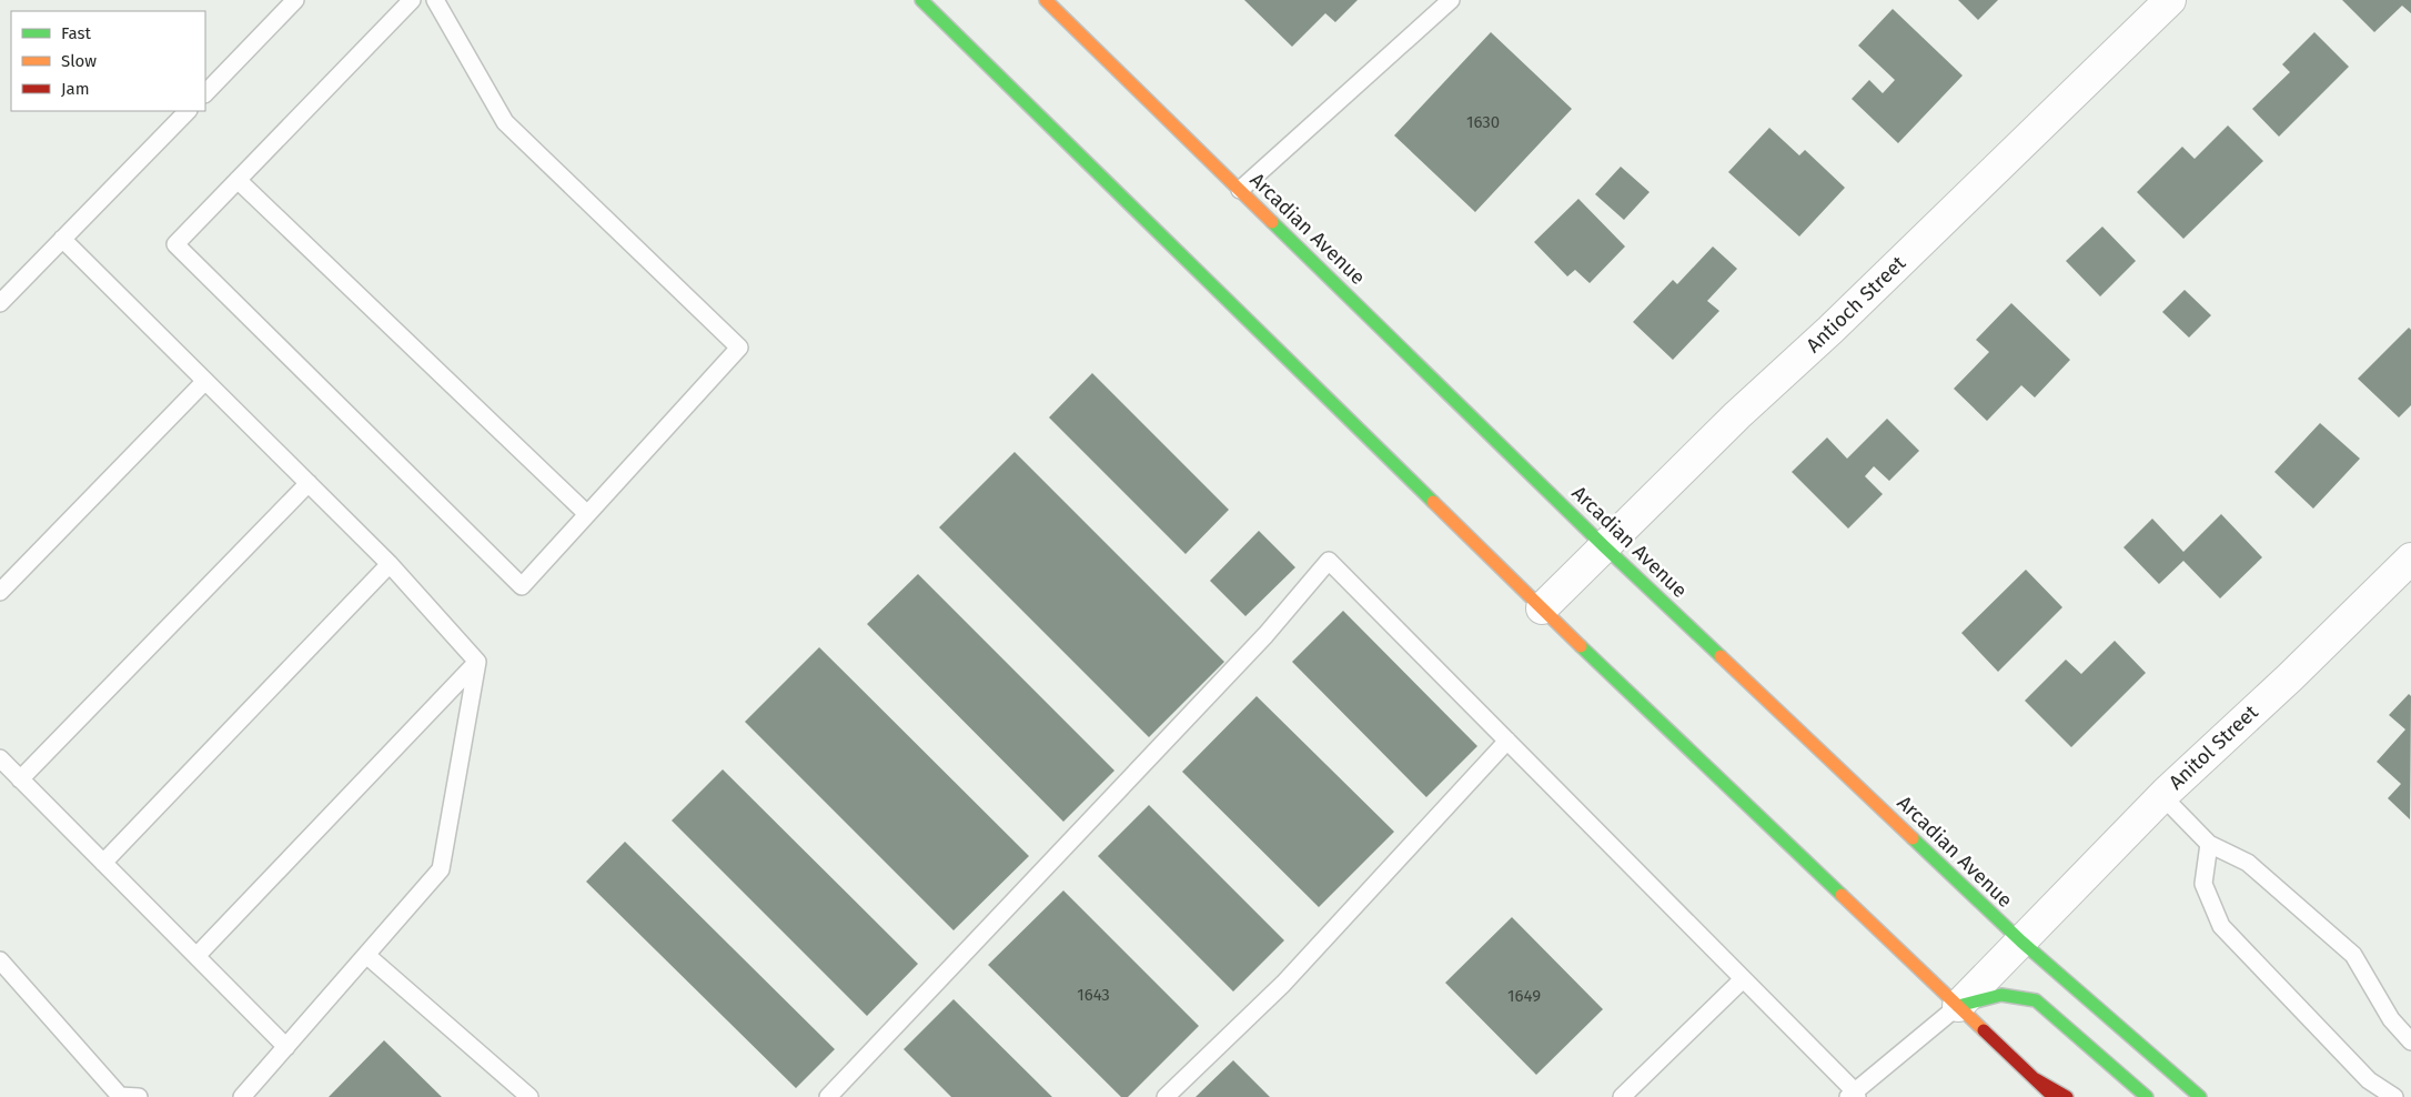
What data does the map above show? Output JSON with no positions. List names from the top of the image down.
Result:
{
  "streets": {
    "main road": ["Arcadian Avenue"],
    "street": ["Antioch Street", "Anitol Street"]
  },
  "crossings": [
    ["Arcadian Avenue", "Antioch Street"],
    ["Arcadian Avenue", "Anitol Street"]
  ],
  "house_numbers": ["1630", "1643", "1649"],
  "legend": ["Fast", "Slow", "Jam"]
}
